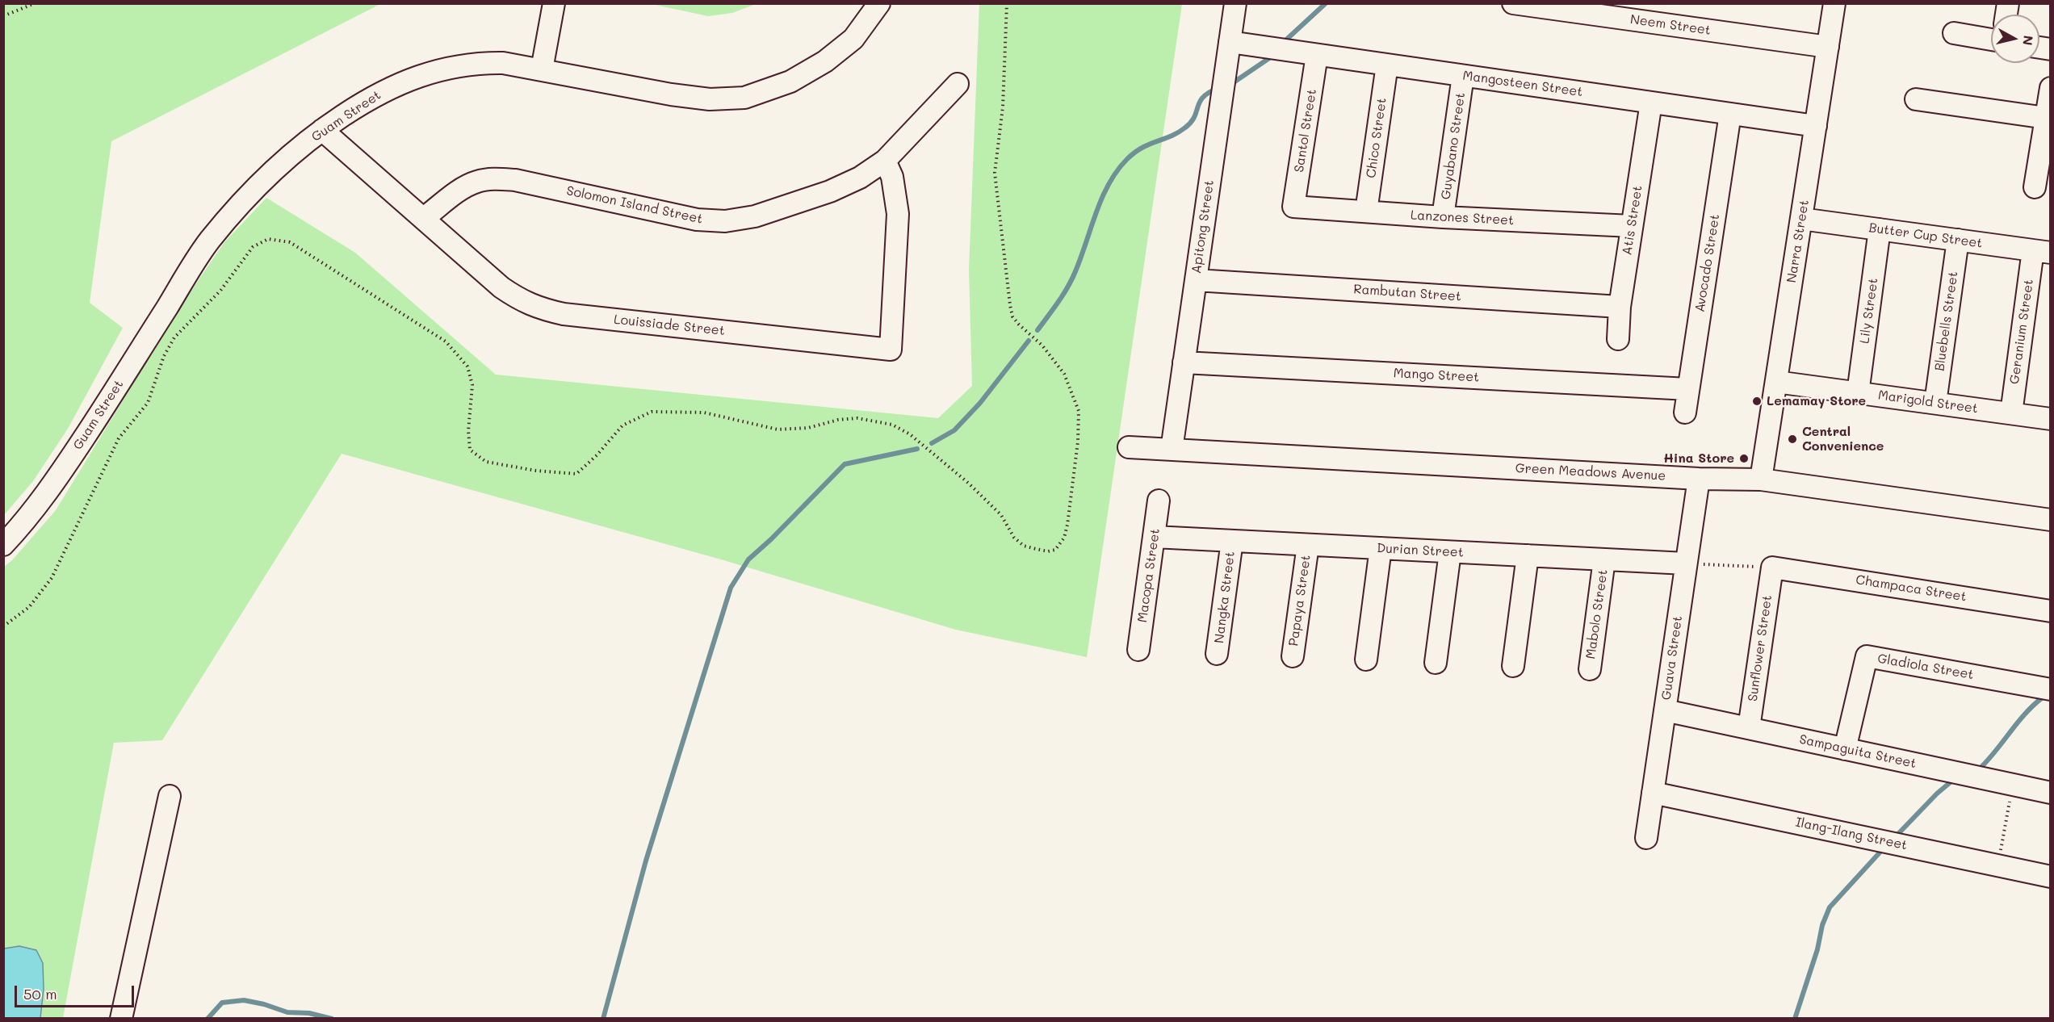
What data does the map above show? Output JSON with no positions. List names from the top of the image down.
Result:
{
  "streets": {
    "street": [
      "Neem Street",
      "Mangosteen Street",
      "Guam Street",
      "Santol Street",
      "Chico Street",
      "Guyabano Street",
      "Solomon Island Street",
      "Lanzones Street",
      "Atis Street",
      "Apitong Street",
      "Butter Cup Street",
      "Narra Street",
      "Avocado Street",
      "Rambutan Street",
      "Lily Street",
      "Bluebells Street",
      "Louissiade Street",
      "Geranium Street",
      "Mango Street",
      "Marigold Street",
      "Green Meadows Avenue",
      "Durian Street",
      "Macopa Street",
      "Champaca Street",
      "Nangka Street",
      "Papaya Street",
      "Mabolo Street",
      "Sunflower Street",
      "Guava Street",
      "Gladiola Street",
      "Sampaguita Street",
      "Ilang-Ilang Street"
    ]
  },
  "crossings": [
    ["Neem Street", "Narra Street"],
    ["Mangosteen Street", "Santol Street"],
    ["Mangosteen Street", "Chico Street"],
    ["Mangosteen Street", "Guyabano Street"],
    ["Mangosteen Street", "Atis Street"],
    ["Mangosteen Street", "Apitong Street"],
    ["Mangosteen Street", "Narra Street"],
    ["Mangosteen Street", "Avocado Street"],
    ["Guam Street", "Louissiade Street"],
    ["Santol Street", "Lanzones Street"],
    ["Chico Street", "Lanzones Street"],
    ["Guyabano Street", "Lanzones Street"],
    ["Solomon Island Street", "Louissiade Street"],
    ["Lanzones Street", "Atis Street"],
    ["Atis Street", "Rambutan Street"],
    ["Apitong Street", "Rambutan Street"],
    ["Apitong Street", "Mango Street"],
    ["Apitong Street", "Green Meadows Avenue"],
    ["Butter Cup Street", "Narra Street"],
    ["Butter Cup Street", "Lily Street"],
    ["Butter Cup Street", "Bluebells Street"],
    ["Butter Cup Street", "Geranium Street"],
    ["Narra Street", "Marigold Street"],
    ["Narra Street", "Green Meadows Avenue"],
    ["Avocado Street", "Mango Street"],
    ["Lily Street", "Marigold Street"],
    ["Bluebells Street", "Marigold Street"],
    ["Geranium Street", "Marigold Street"],
    ["Green Meadows Avenue", "Guava Street"],
    ["Durian Street", "Macopa Street"],
    ["Durian Street", "Nangka Street"],
    ["Durian Street", "Papaya Street"],
    ["Durian Street", "Mabolo Street"],
    ["Durian Street", "Guava Street"],
    ["Champaca Street", "Sunflower Street"],
    ["Sunflower Street", "Sampaguita Street"],
    ["Guava Street", "Sampaguita Street"],
    ["Guava Street", "Ilang-Ilang Street"],
    ["Gladiola Street", "Sampaguita Street"]
  ],
  "places": ["Lemamay Store", "Central Convenience", "Hina Store"],
  "scale_bar": "50 m",
  "north": "right"
}
